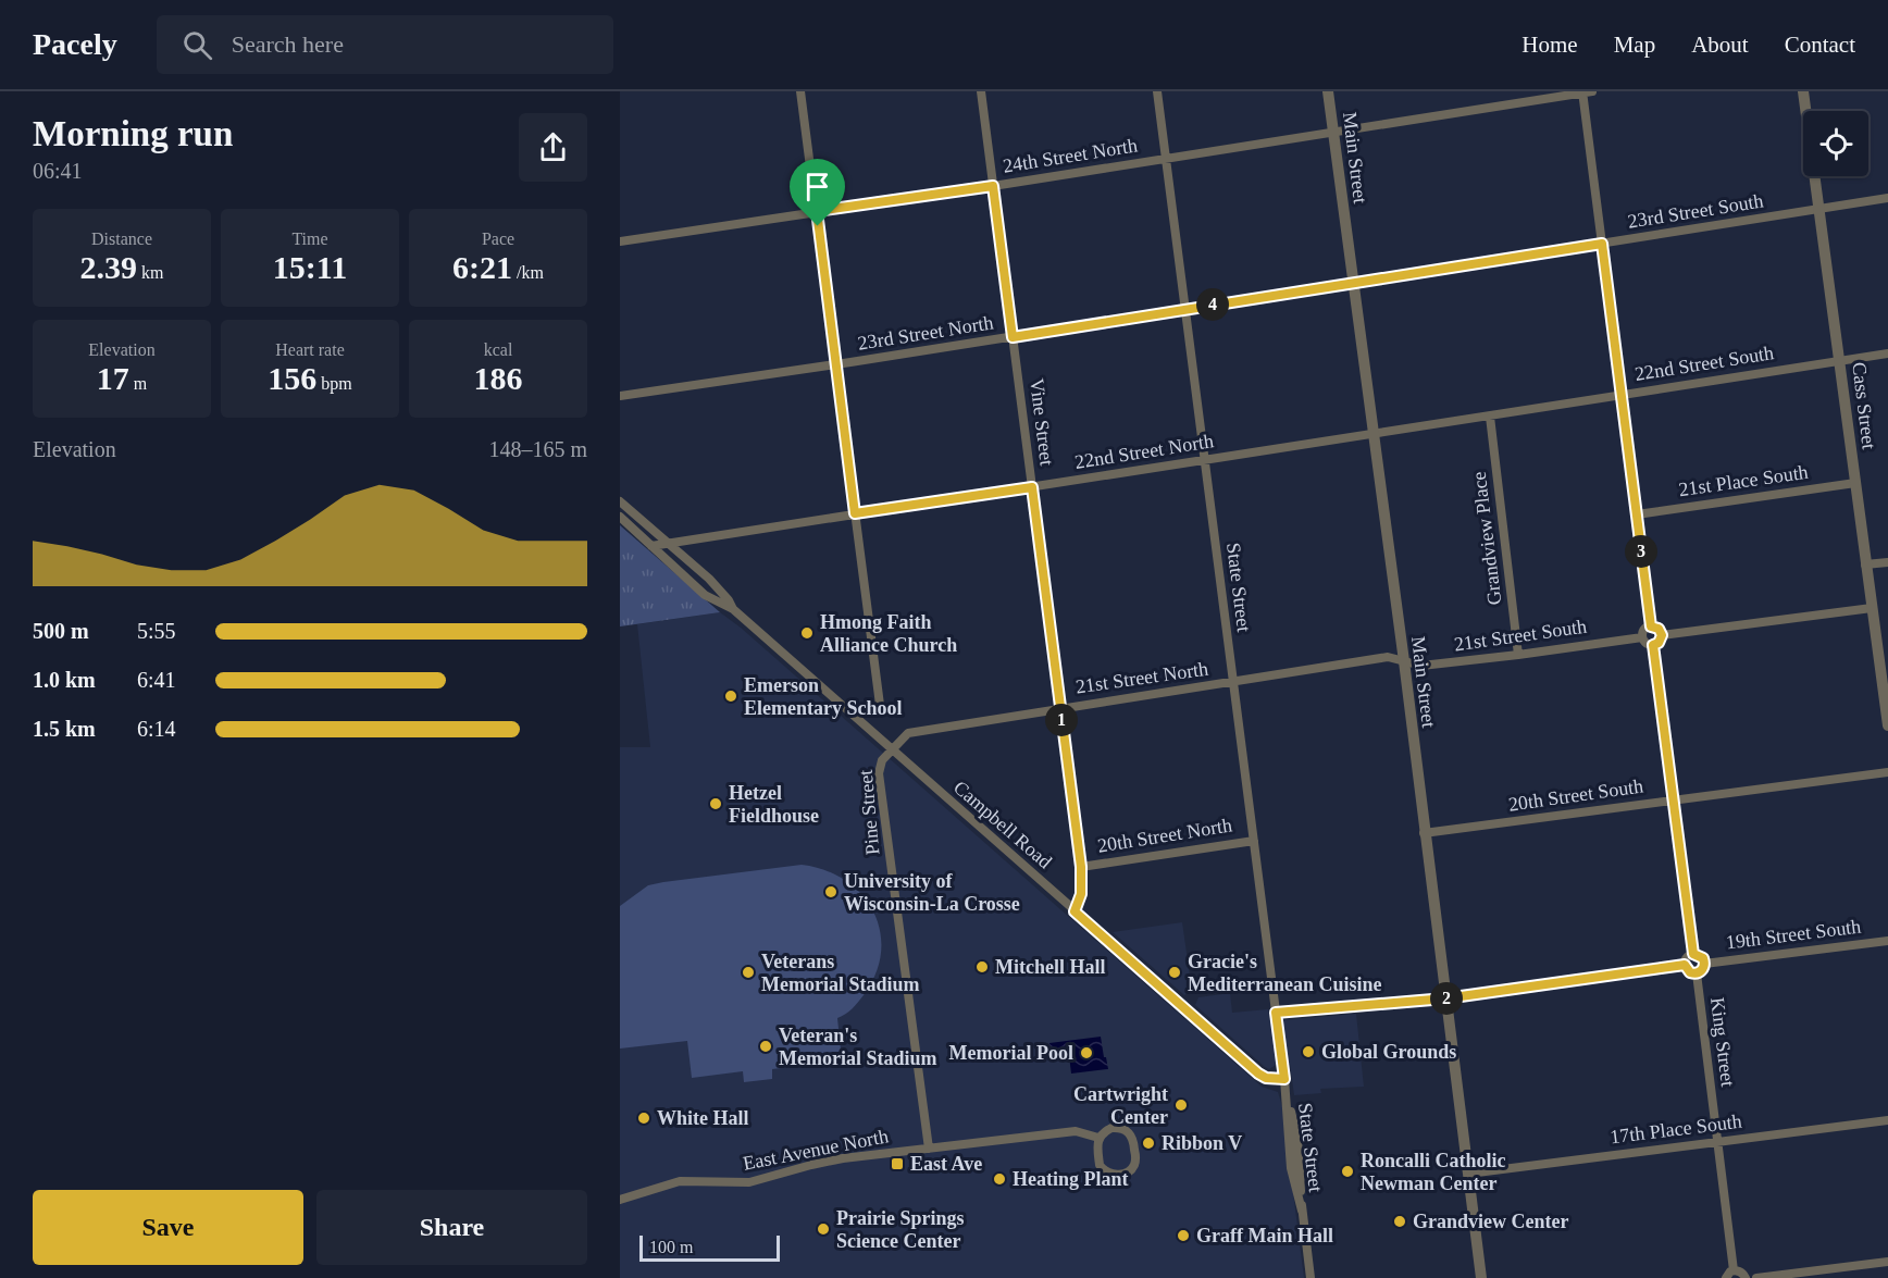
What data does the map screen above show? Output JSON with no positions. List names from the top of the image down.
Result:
{
  "streets": {
    "street": [
      "24th Street North",
      "Main Street",
      "23rd Street South",
      "23rd Street North",
      "22nd Street South",
      "Cass Street",
      "Vine Street",
      "22nd Street North",
      "21st Place South",
      "Grandview Place",
      "State Street",
      "21st Street South",
      "21st Street North",
      "20th Street South",
      "Pine Street",
      "Campbell Road",
      "20th Street North",
      "19th Street South",
      "King Street",
      "17th Place South",
      "East Avenue North"
    ]
  },
  "crossings": [
    ["24th Street North", "Main Street"],
    ["24th Street North", "Vine Street"],
    ["24th Street North", "State Street"],
    ["Main Street", "23rd Street South"],
    ["Main Street", "23rd Street North"],
    ["Main Street", "22nd Street South"],
    ["Main Street", "22nd Street North"],
    ["Main Street", "21st Street South"],
    ["Main Street", "21st Street North"],
    ["Main Street", "20th Street South"],
    ["Main Street", "17th Place South"],
    ["23rd Street South", "23rd Street North"],
    ["23rd Street South", "Cass Street"],
    ["23rd Street North", "Vine Street"],
    ["23rd Street North", "State Street"],
    ["22nd Street South", "Cass Street"],
    ["22nd Street South", "22nd Street North"],
    ["22nd Street South", "Grandview Place"],
    ["Cass Street", "21st Place South"],
    ["Vine Street", "22nd Street North"],
    ["Vine Street", "21st Street North"],
    ["Vine Street", "Campbell Road"],
    ["Vine Street", "20th Street North"],
    ["22nd Street North", "State Street"],
    ["22nd Street North", "Campbell Road"],
    ["Grandview Place", "21st Street South"],
    ["State Street", "21st Street North"],
    ["State Street", "Campbell Road"],
    ["State Street", "20th Street North"],
    ["21st Street South", "21st Street North"],
    ["21st Street North", "Pine Street"],
    ["21st Street North", "Campbell Road"],
    ["Pine Street", "Campbell Road"],
    ["Pine Street", "East Avenue North"],
    ["19th Street South", "King Street"],
    ["King Street", "17th Place South"]
  ],
  "places": {
    "other": [
      "Hmong Faith Alliance Church",
      "Emerson Elementary School",
      "Hetzel Fieldhouse",
      "University of Wisconsin-La Crosse",
      "Mitchell Hall",
      "Veterans Memorial Stadium",
      "Gracie's Mediterranean Cuisine",
      "Veteran's Memorial Stadium",
      "Global Grounds",
      "Memorial Pool",
      "Cartwright Center",
      "White Hall",
      "Ribbon V",
      "Roncalli Catholic Newman Center",
      "Heating Plant",
      "Grandview Center",
      "Prairie Springs Science Center",
      "Graff Main Hall"
    ],
    "transit": ["East Ave"]
  },
  "scale_bar": "100 m",
  "page": {
    "header": "Pacely",
    "search": "Search here",
    "nav": [
      "Home",
      "Map",
      "About",
      "Contact"
    ],
    "heading": ["Morning run", "06:41"],
    "stats": [
      ["Distance", "2.39 km"],
      ["Time", "15:11"],
      ["Pace", "6:21 /km"],
      ["Elevation", "17 m"],
      ["Heart rate", "156 bpm"],
      ["kcal", "186"]
    ],
    "pins": [
      "4",
      "3",
      "1",
      "2"
    ],
    "chart": ["Elevation", "148–165 m"],
    "list": [
      {
        "name": "500 m",
        "note": "5:55"
      },
      {
        "name": "1.0 km",
        "note": "6:41"
      },
      {
        "name": "1.5 km",
        "note": "6:14"
      }
    ],
    "buttons": ["Save", "Share"],
    "scale": "100 m"
  }
}
